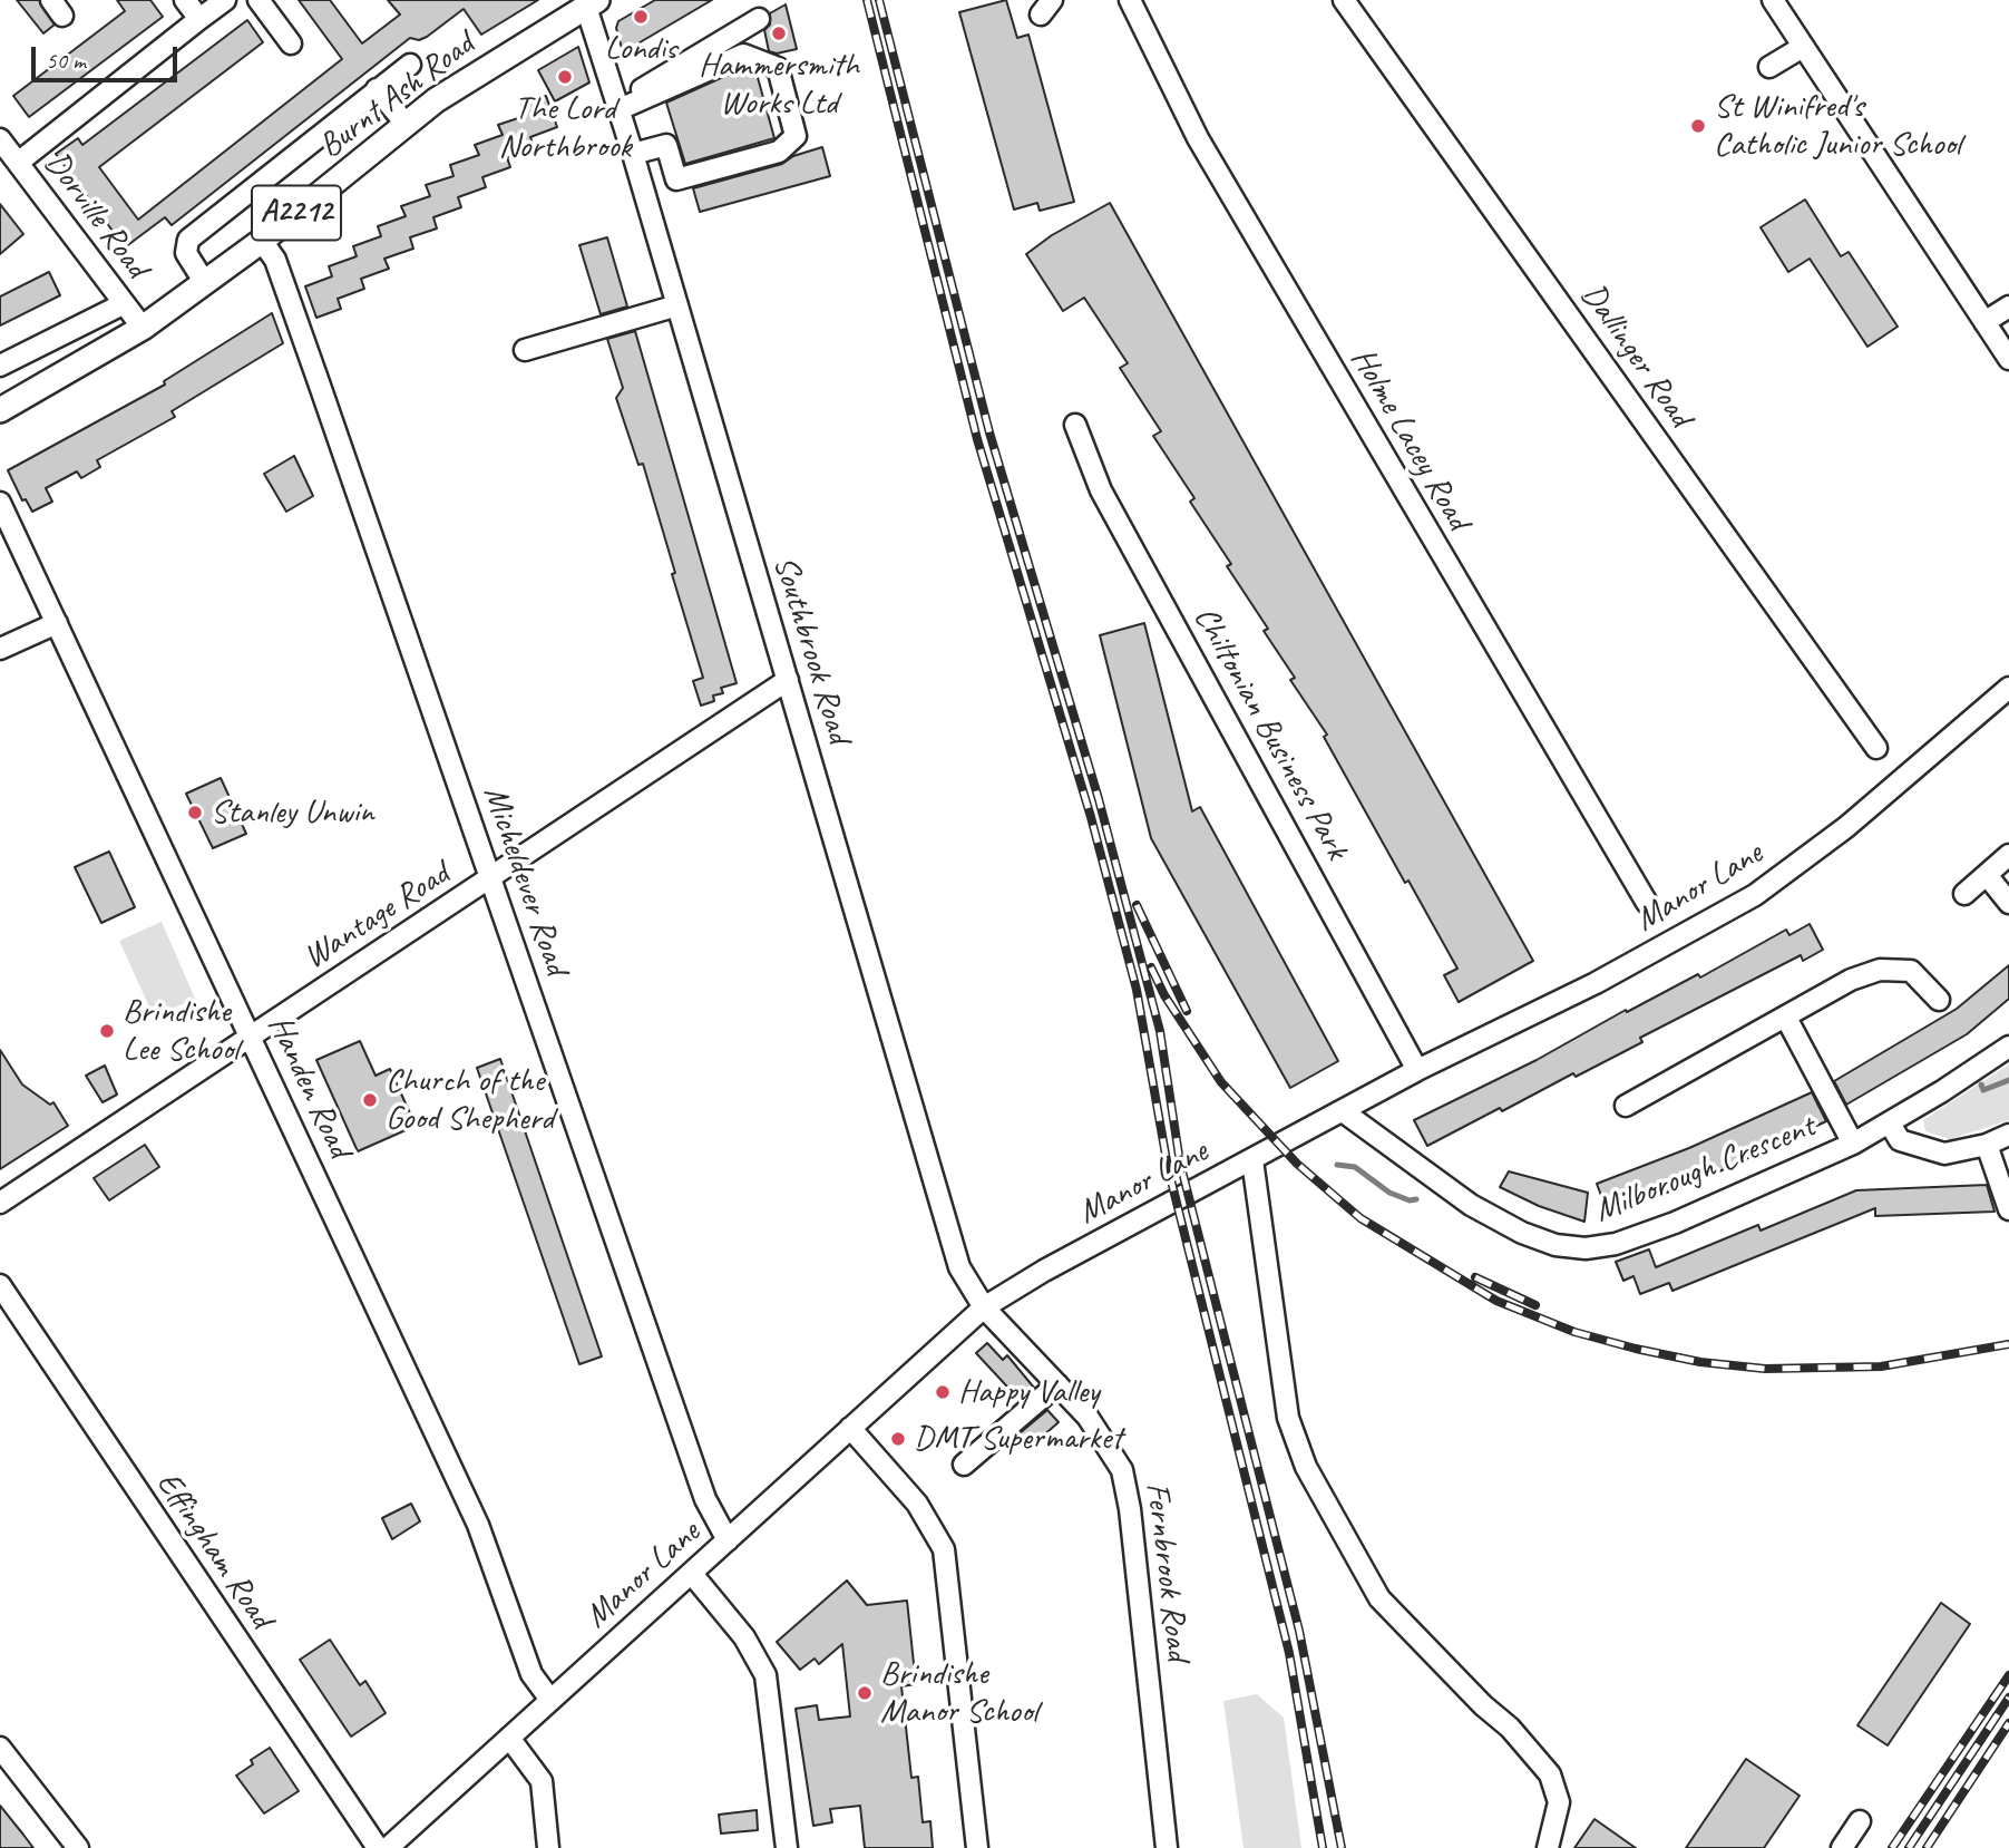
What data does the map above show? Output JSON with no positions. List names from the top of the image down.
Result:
{
  "streets": {
    "main road": ["Burnt Ash Road", "A2212"],
    "street": [
      "Dorville Road",
      "Dallinger Road",
      "Holme Lacey Road",
      "Southbrook Road",
      "Chiltonian Business Park",
      "Micheldever Road",
      "Manor Lane",
      "Wantage Road",
      "Handen Road",
      "Milborough Crescent",
      "Effingham Road",
      "Fernbrook Road"
    ]
  },
  "crossings": [
    ["Burnt Ash Road", "Dorville Road"],
    ["Burnt Ash Road", "Southbrook Road"],
    ["Burnt Ash Road", "Micheldever Road"],
    ["Southbrook Road", "Manor Lane"],
    ["Southbrook Road", "Wantage Road"],
    ["Southbrook Road", "Fernbrook Road"],
    ["Chiltonian Business Park", "Manor Lane"],
    ["Micheldever Road", "Manor Lane"],
    ["Micheldever Road", "Wantage Road"],
    ["Manor Lane", "Handen Road"],
    ["Manor Lane", "Milborough Crescent"],
    ["Manor Lane", "Fernbrook Road"],
    ["Wantage Road", "Handen Road"]
  ],
  "places": [
    "Londis",
    "Hammersmith Works Ltd",
    "The Lord Northbrook",
    "St Winifred's Catholic Junior School",
    "Stanley Unwin",
    "Brindishe Lee School",
    "Church of the Good Shepherd",
    "Happy Valley",
    "DMT Supermarket",
    "Brindishe Manor School"
  ],
  "scale_bar": "50 m"
}
